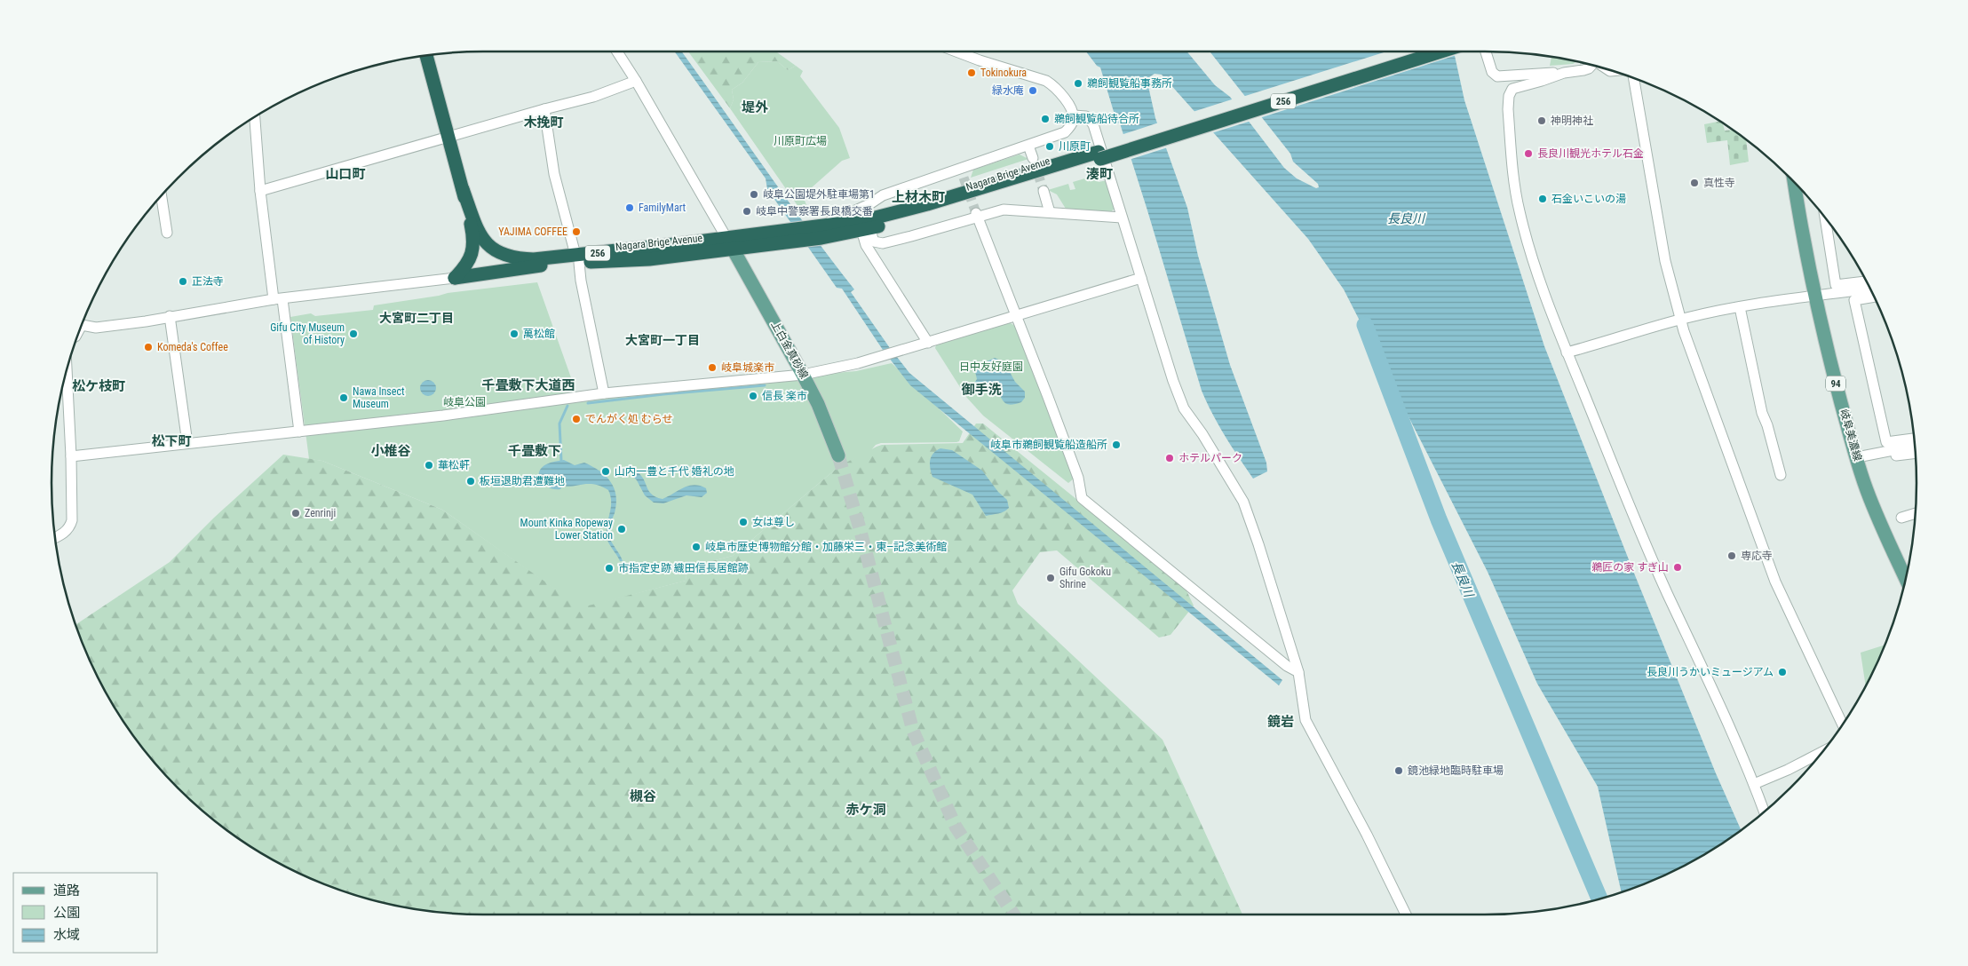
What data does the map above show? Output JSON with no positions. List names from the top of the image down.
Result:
{
  "streets": {
    "highway": ["256", "Nagara Brige Avenue"],
    "main road": ["上白金真砂線", "94", "岐阜美濃線"]
  },
  "crossings": [
    ["Nagara Brige Avenue", "上白金真砂線"]
  ],
  "districts": [
    "堤外",
    "木挽町",
    "山口町",
    "湊町",
    "上材木町",
    "大宮町二丁目",
    "大宮町一丁目",
    "千畳敷下大道西",
    "松ケ枝町",
    "御手洗",
    "松下町",
    "小椎谷",
    "千畳敷下",
    "鏡岩",
    "槻谷",
    "赤ケ洞"
  ],
  "water": ["長良川"],
  "parks": ["川原町広場", "日中友好庭園", "岐阜公園"],
  "places": [
    "Tokinokura",
    "鵜飼観覧船事務所",
    "緑水庵",
    "鵜飼観覧船待合所",
    "神明神社",
    "川原町",
    "長良川観光ホテル石金",
    "真性寺",
    "岐阜公園堤外駐車場第1",
    "石金いこいの湯",
    "FamilyMart",
    "岐阜中警察署長良橋交番",
    "YAJIMA COFFEE",
    "正法寺",
    "Gifu City Museum of History",
    "萬松館",
    "Komeda's Coffee",
    "岐阜城楽市",
    "信長 楽市",
    "Nawa Insect Museum",
    "でんがく処 むらせ",
    "岐阜市鵜飼観覧船造船所",
    "ホテルパーク",
    "華松軒",
    "山内一豊と千代 婚礼の地",
    "板垣退助君遭難地",
    "Zenrinji",
    "女は尊し",
    "Mount Kinka Ropeway Lower Station",
    "岐阜市歴史博物館分館・加藤栄三・東―記念美術館",
    "専応寺",
    "鵜匠の家 すぎ山",
    "市指定史跡 織田信長居館跡",
    "Gifu Gokoku Shrine",
    "長良川うかいミュージアム",
    "鏡池緑地臨時駐車場"
  ],
  "legend": ["道路", "公園", "水域"]
}
